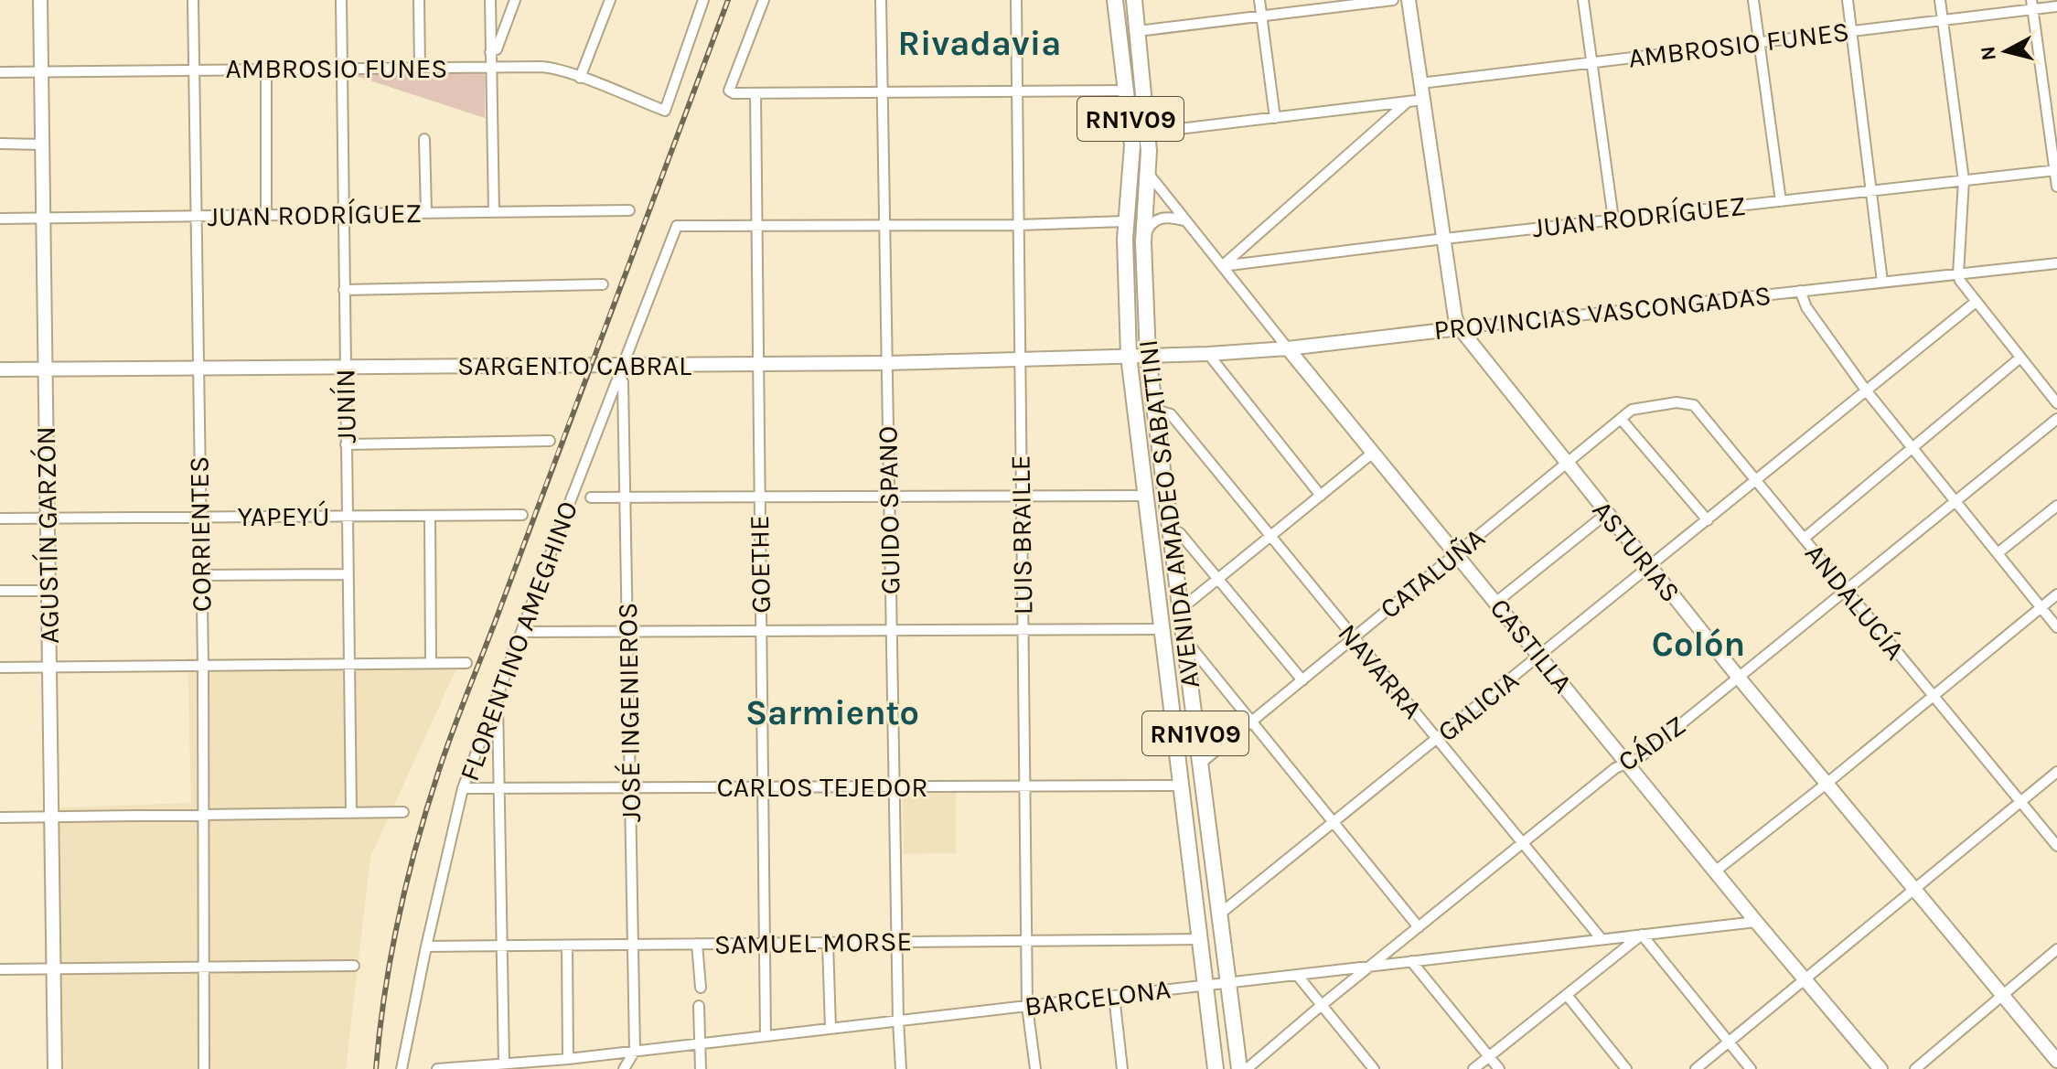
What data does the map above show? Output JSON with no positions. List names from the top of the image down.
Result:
{
  "streets": {
    "main road": ["RN1V09", "AVENIDA AMADEO SABATTINI"],
    "street": [
      "AMBROSIO FUNES",
      "JUAN RODRÍGUEZ",
      "PROVINCIAS VASCONGADAS",
      "SARGENTO CABRAL",
      "JUNÍN",
      "GUIDO SPANO",
      "YAPEYÚ",
      "CORRIENTES",
      "AGUSTÍN GARZÓN",
      "LUIS BRAILLE",
      "ASTURIAS",
      "GOETHE",
      "CATALUÑA",
      "ANDALUCÍA",
      "FLORENTINO AMEGHINO",
      "CASTILLA",
      "NAVARRA",
      "GALICIA",
      "JOSÉ INGENIEROS",
      "CÁDIZ",
      "CARLOS TEJEDOR",
      "SAMUEL MORSE",
      "BARCELONA"
    ]
  },
  "crossings": [
    ["AMBROSIO FUNES", "JUNÍN"],
    ["AMBROSIO FUNES", "CORRIENTES"],
    ["AMBROSIO FUNES", "AGUSTÍN GARZÓN"],
    ["AMBROSIO FUNES", "ASTURIAS"],
    ["JUAN RODRÍGUEZ", "JUNÍN"],
    ["JUAN RODRÍGUEZ", "CORRIENTES"],
    ["JUAN RODRÍGUEZ", "AGUSTÍN GARZÓN"],
    ["JUAN RODRÍGUEZ", "ASTURIAS"],
    ["JUAN RODRÍGUEZ", "CASTILLA"],
    ["PROVINCIAS VASCONGADAS", "SARGENTO CABRAL"],
    ["PROVINCIAS VASCONGADAS", "AVENIDA AMADEO SABATTINI"],
    ["PROVINCIAS VASCONGADAS", "ASTURIAS"],
    ["PROVINCIAS VASCONGADAS", "CASTILLA"],
    ["SARGENTO CABRAL", "JUNÍN"],
    ["SARGENTO CABRAL", "GUIDO SPANO"],
    ["SARGENTO CABRAL", "AVENIDA AMADEO SABATTINI"],
    ["SARGENTO CABRAL", "CORRIENTES"],
    ["SARGENTO CABRAL", "AGUSTÍN GARZÓN"],
    ["SARGENTO CABRAL", "LUIS BRAILLE"],
    ["SARGENTO CABRAL", "GOETHE"],
    ["SARGENTO CABRAL", "FLORENTINO AMEGHINO"],
    ["SARGENTO CABRAL", "JOSÉ INGENIEROS"],
    ["JUNÍN", "YAPEYÚ"],
    ["GUIDO SPANO", "CARLOS TEJEDOR"],
    ["GUIDO SPANO", "SAMUEL MORSE"],
    ["GUIDO SPANO", "BARCELONA"],
    ["AVENIDA AMADEO SABATTINI", "CATALUÑA"],
    ["AVENIDA AMADEO SABATTINI", "CASTILLA"],
    ["AVENIDA AMADEO SABATTINI", "NAVARRA"],
    ["AVENIDA AMADEO SABATTINI", "GALICIA"],
    ["AVENIDA AMADEO SABATTINI", "CARLOS TEJEDOR"],
    ["AVENIDA AMADEO SABATTINI", "SAMUEL MORSE"],
    ["AVENIDA AMADEO SABATTINI", "BARCELONA"],
    ["YAPEYÚ", "CORRIENTES"],
    ["YAPEYÚ", "AGUSTÍN GARZÓN"],
    ["LUIS BRAILLE", "CARLOS TEJEDOR"],
    ["LUIS BRAILLE", "SAMUEL MORSE"],
    ["LUIS BRAILLE", "BARCELONA"],
    ["ASTURIAS", "CATALUÑA"],
    ["ASTURIAS", "GALICIA"],
    ["ASTURIAS", "CÁDIZ"],
    ["GOETHE", "FLORENTINO AMEGHINO"],
    ["GOETHE", "CARLOS TEJEDOR"],
    ["GOETHE", "SAMUEL MORSE"],
    ["GOETHE", "BARCELONA"],
    ["CATALUÑA", "ANDALUCÍA"],
    ["CATALUÑA", "CASTILLA"],
    ["CATALUÑA", "NAVARRA"],
    ["ANDALUCÍA", "GALICIA"],
    ["ANDALUCÍA", "CÁDIZ"],
    ["FLORENTINO AMEGHINO", "JOSÉ INGENIEROS"],
    ["FLORENTINO AMEGHINO", "CARLOS TEJEDOR"],
    ["FLORENTINO AMEGHINO", "SAMUEL MORSE"],
    ["CASTILLA", "GALICIA"],
    ["CASTILLA", "CÁDIZ"],
    ["CASTILLA", "BARCELONA"],
    ["NAVARRA", "GALICIA"],
    ["NAVARRA", "CÁDIZ"],
    ["NAVARRA", "BARCELONA"],
    ["JOSÉ INGENIEROS", "CARLOS TEJEDOR"],
    ["JOSÉ INGENIEROS", "SAMUEL MORSE"],
    ["JOSÉ INGENIEROS", "BARCELONA"],
    ["CÁDIZ", "BARCELONA"]
  ],
  "districts": ["Rivadavia", "Colón", "Sarmiento"],
  "north": "left"
}
